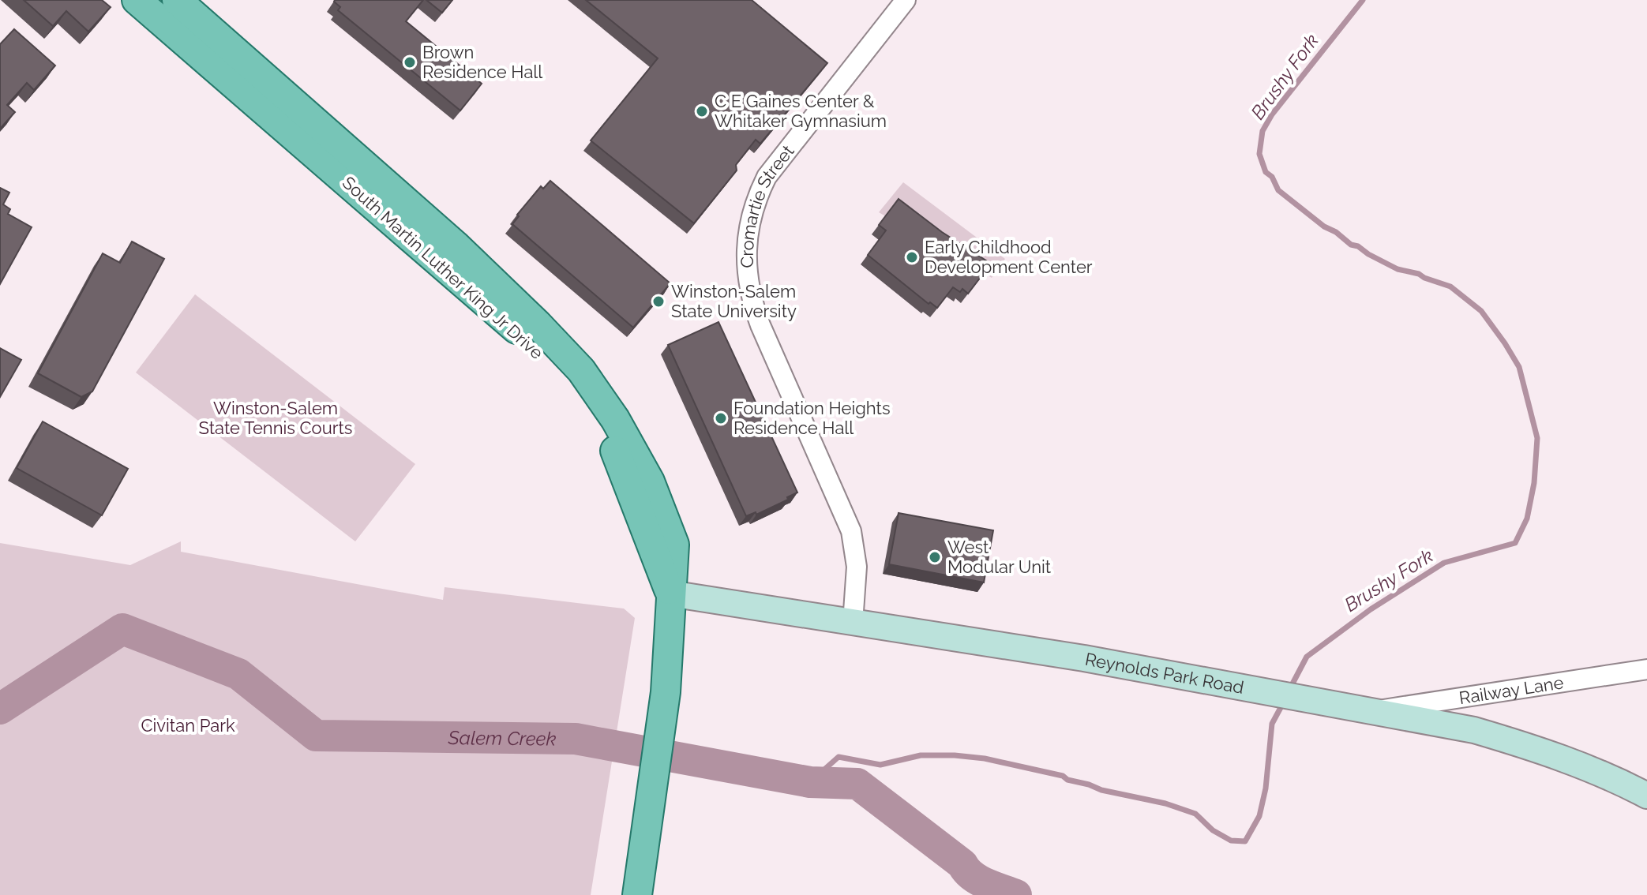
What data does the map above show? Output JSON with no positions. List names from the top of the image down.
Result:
{
  "streets": {
    "main road": ["South Martin Luther King Jr Drive", "Reynolds Park Road"],
    "street": ["Cromartie Street", "Railway Lane"]
  },
  "crossings": [
    ["Cromartie Street", "Reynolds Park Road"],
    ["South Martin Luther King Jr Drive", "Reynolds Park Road"],
    ["Reynolds Park Road", "Railway Lane"]
  ],
  "water": ["Brushy Fork", "Salem Creek"],
  "parks": ["Winston-Salem State Tennis Courts", "Civitan Park"],
  "places": [
    "Brown Residence Hall",
    "C E Gaines Center & Whitaker Gymnasium",
    "Early Childhood Development Center",
    "Winston-Salem State University",
    "Foundation Heights Residence Hall",
    "West Modular Unit"
  ]
}
